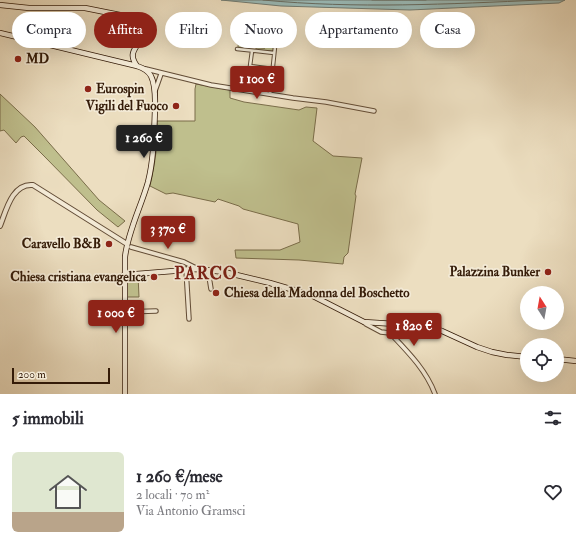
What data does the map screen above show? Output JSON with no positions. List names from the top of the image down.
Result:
{
  "districts": ["PARCO"],
  "places": [
    "MD",
    "Eurospin",
    "Vigili del Fuoco",
    "Caravello B&B",
    "Palazzina Bunker",
    "Chiesa cristiana evangelica",
    "Chiesa della Madonna del Boschetto"
  ],
  "scale_bar": "200 m",
  "north": "top",
  "page": {
    "chip": [
      "Compra",
      "Affitta",
      "Filtri",
      "Nuovo",
      "Appartamento",
      "Casa"
    ],
    "price": [
      "1 100 €",
      "1 260 €",
      "3 370 €",
      "1 000 €",
      "1 820 €"
    ],
    "scale": "200 m",
    "heading": "5 immobili",
    "list": [
      {
        "name": "1 260 €/mese",
        "note": "2 locali · 70 m² · Via Antonio Gramsci"
      }
    ]
  }
}
